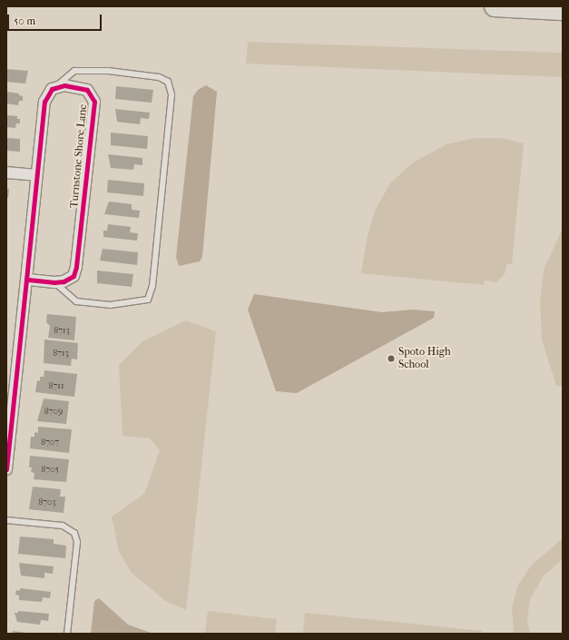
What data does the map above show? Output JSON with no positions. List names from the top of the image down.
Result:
{
  "streets": {
    "street": ["Turnstone Shore Lane"]
  },
  "places": ["Spoto High School"],
  "house_numbers": [
    "8713",
    "8713",
    "8711",
    "8709",
    "8707",
    "8705",
    "8703"
  ],
  "scale_bar": "50 m"
}
